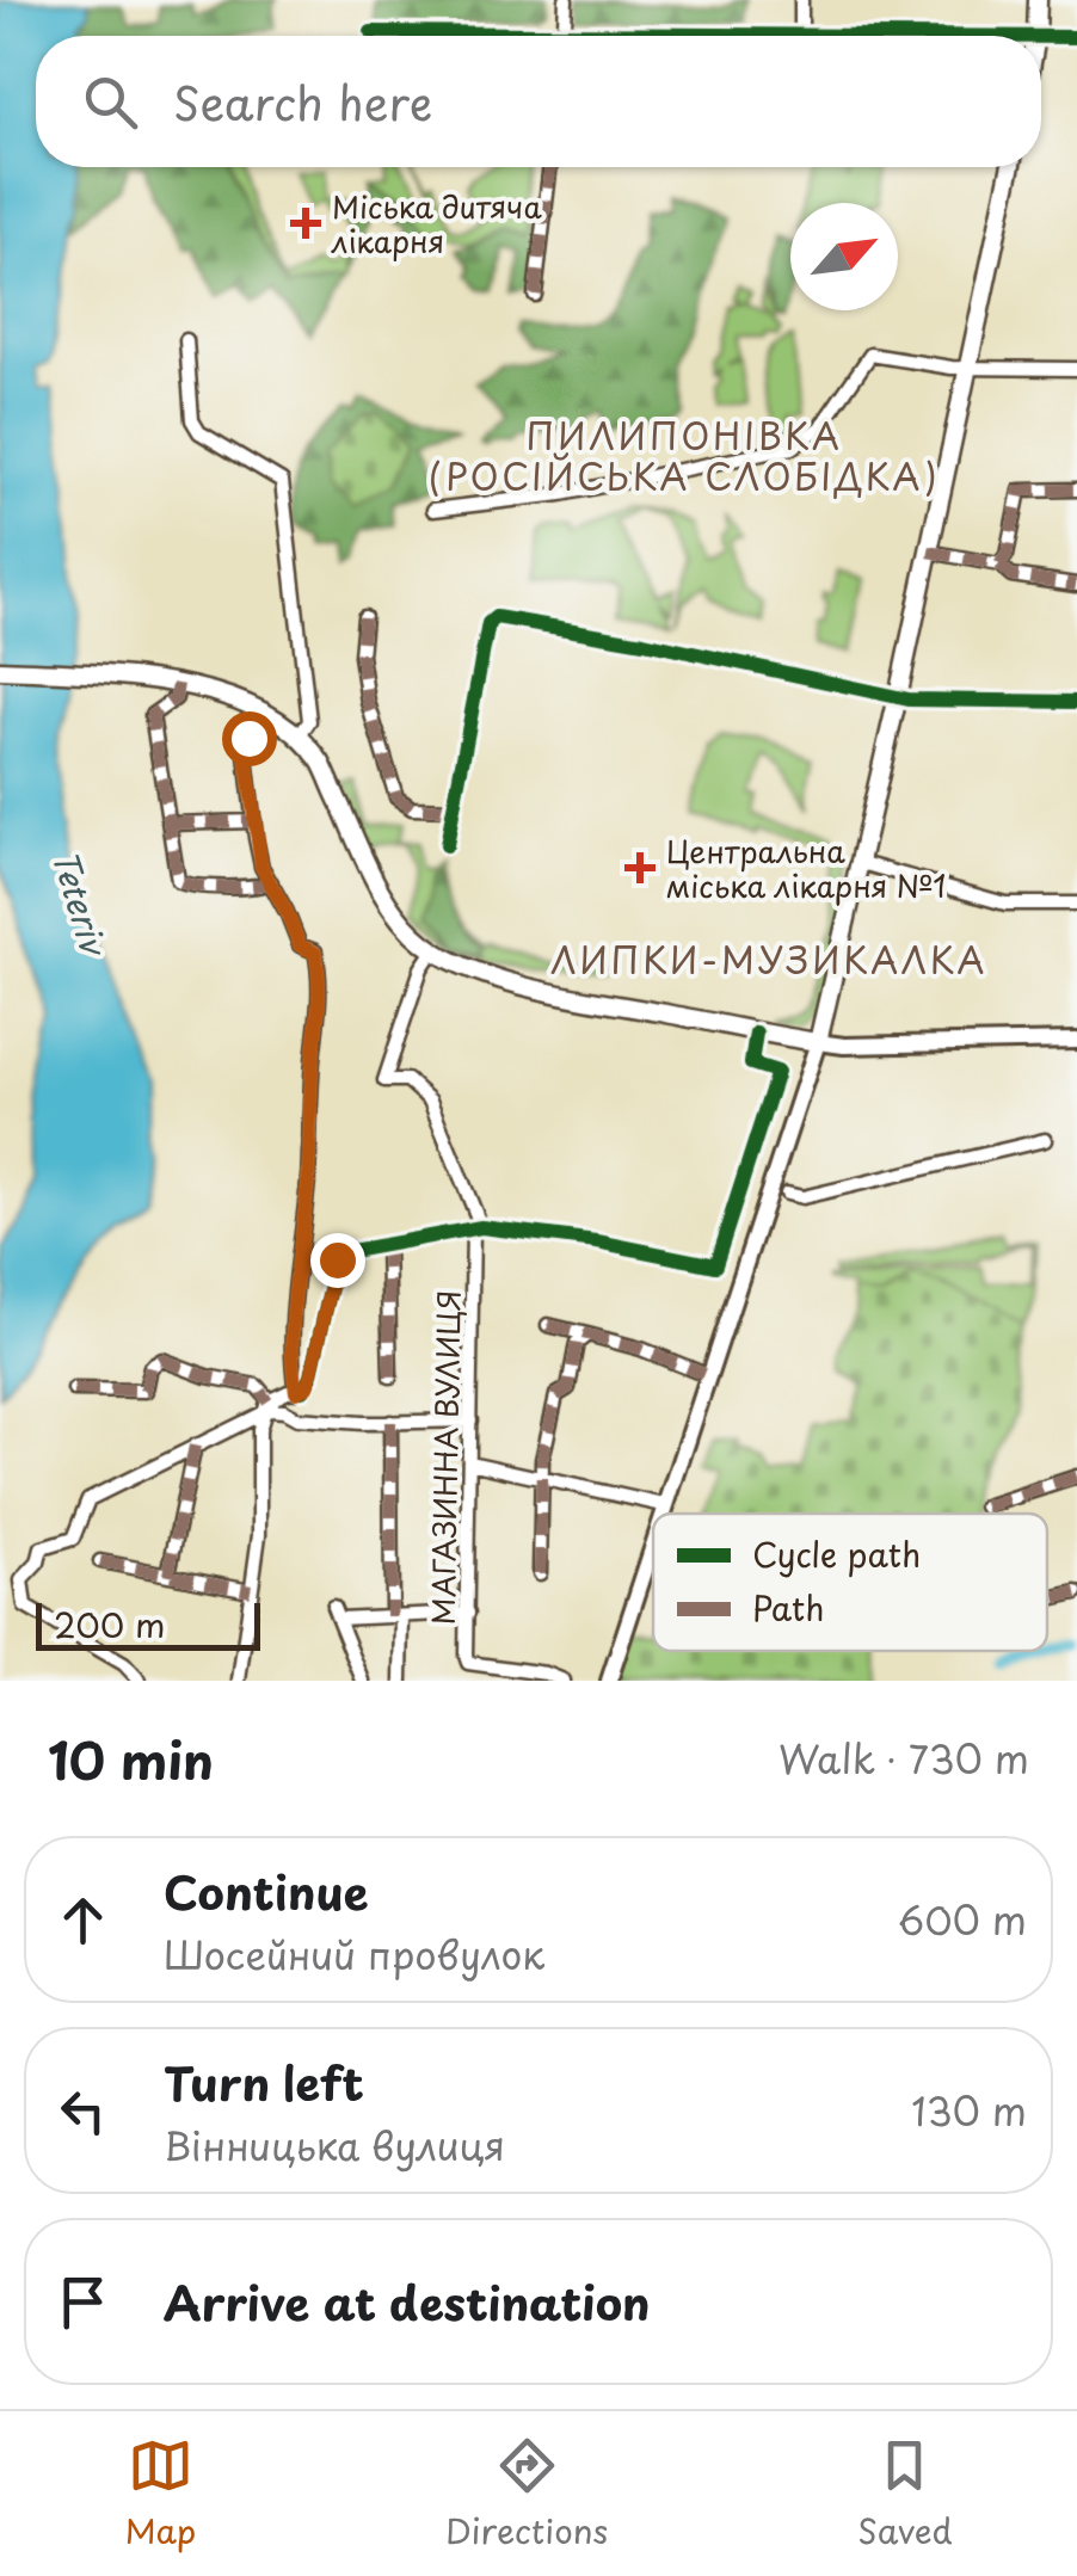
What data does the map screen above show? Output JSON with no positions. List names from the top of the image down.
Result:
{
  "streets": {
    "street": ["МАГАЗИННА ВУЛИЦЯ"]
  },
  "districts": ["ПИЛИПОНІВКА (РОСІЙСЬКА СЛОБІДКА)", "ЛИПКИ-МУЗИКАЛКА"],
  "water": ["Teteriv"],
  "places": {
    "health": ["Міська дитяча лікарня", "Центральна міська лікарня №1"]
  },
  "legend": ["Cycle path", "Path"],
  "scale_bar": "200 m",
  "north": "top right",
  "page": {
    "search": "Search here",
    "scale": "200 m",
    "heading": ["10 min", "Walk · 730 m"],
    "list": [
      ["Continue", "Шосейний провулок", "600 m"],
      ["Turn left", "Вінницька вулиця", "130 m"],
      "Arrive at destination"
    ],
    "nav": ["Map", "Directions", "Saved"]
  }
}
